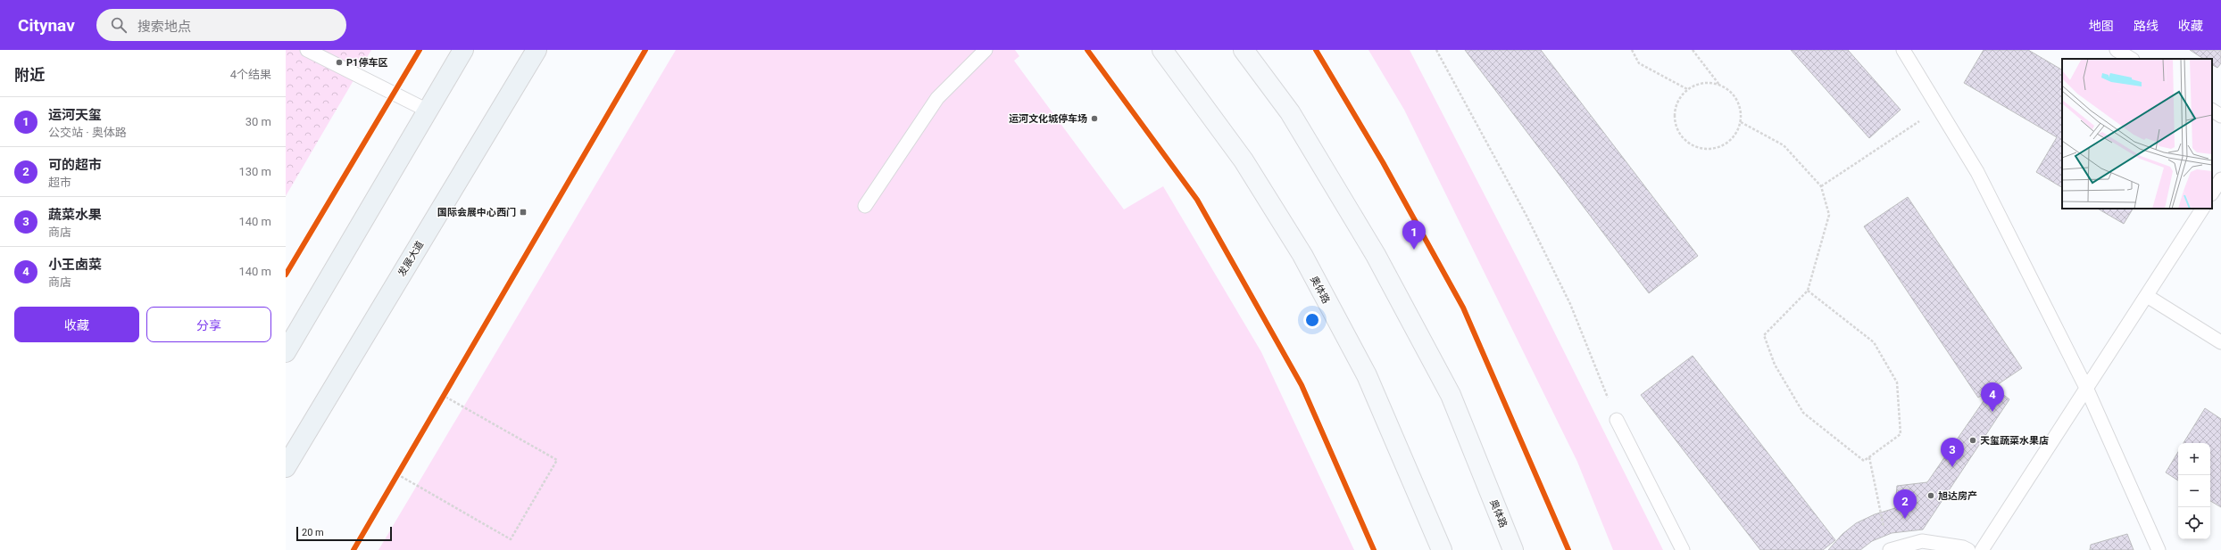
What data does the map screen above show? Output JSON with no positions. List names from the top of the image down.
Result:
{
  "streets": {
    "main road": ["发展大道", "奥体路"]
  },
  "places": {
    "other": [
      "P1停车区",
      "运河文化城停车场",
      "天玺蔬菜水果店",
      "旭达房产"
    ],
    "transit": ["国际会展中心西门"]
  },
  "scale_bar": "20 m",
  "page": {
    "header": "Citynav",
    "search": "搜索地点",
    "nav": ["地图", "路线", "收藏"],
    "heading": ["附近", "4个结果"],
    "list": [
      {
        "mark": "1",
        "name": "运河天玺",
        "note": "公交站 · 奥体路",
        "value": "30 m"
      },
      {
        "mark": "2",
        "name": "可的超市",
        "note": "超市",
        "value": "130 m"
      },
      {
        "mark": "3",
        "name": "蔬菜水果",
        "note": "商店",
        "value": "140 m"
      },
      {
        "mark": "4",
        "name": "小王卤菜",
        "note": "商店",
        "value": "140 m"
      }
    ],
    "pins": [
      "1",
      "4",
      "3",
      "2"
    ],
    "buttons": ["收藏", "分享"],
    "map_buttons": ["+", "−"],
    "scale": "20 m"
  }
}
